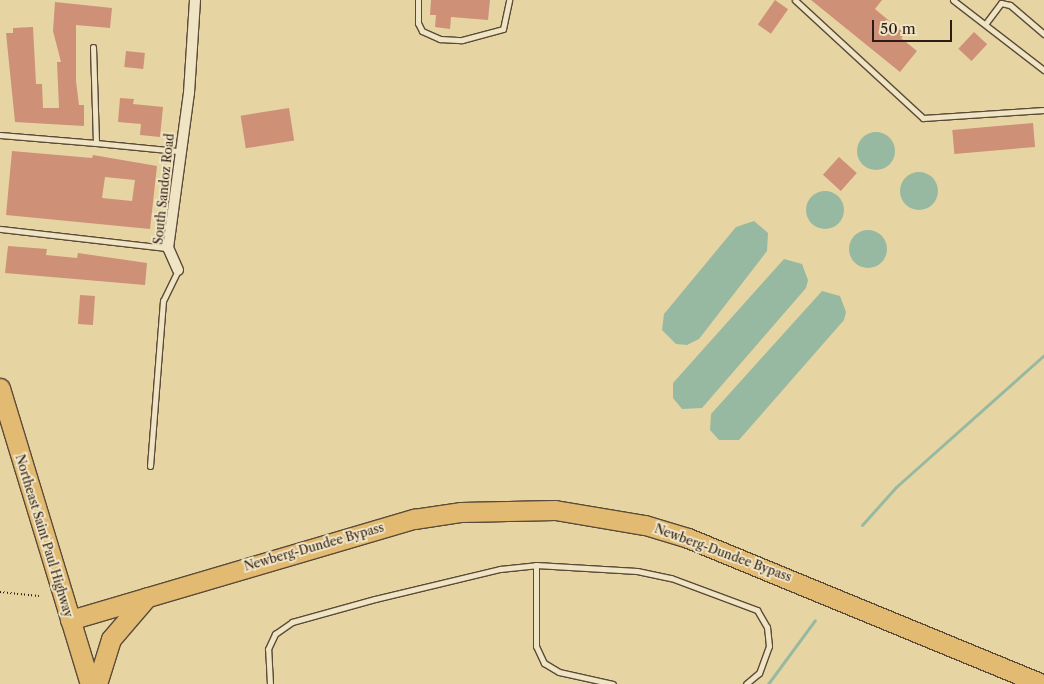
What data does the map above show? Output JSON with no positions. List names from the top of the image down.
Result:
{
  "streets": {
    "highway": ["Northeast Saint Paul Highway", "Newberg-Dundee Bypass"],
    "street": ["South Sandoz Road"]
  },
  "crossings": [
    ["Northeast Saint Paul Highway", "Newberg-Dundee Bypass"]
  ],
  "scale_bar": "50 m"
}
